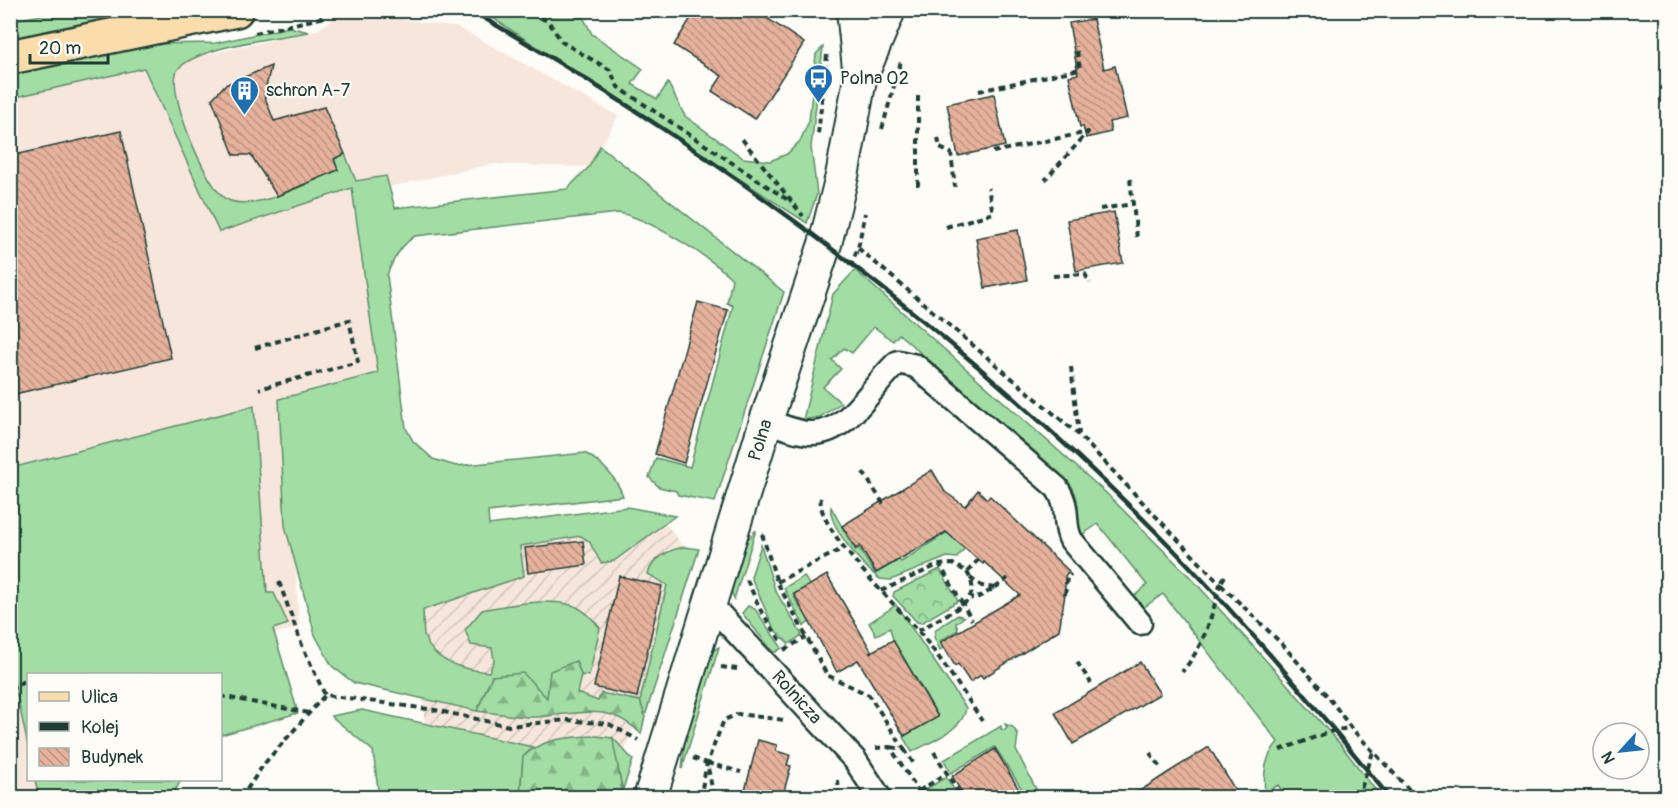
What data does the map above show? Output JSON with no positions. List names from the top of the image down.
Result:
{
  "streets": {
    "street": ["Polna", "Rolnicza"]
  },
  "crossings": [
    ["Polna", "Rolnicza"]
  ],
  "places": {
    "bus stop": ["Polna 02"],
    "building": ["schron A-7"]
  },
  "legend": ["Ulica", "Kolej", "Budynek"],
  "scale_bar": "20 m",
  "north": "bottom left"
}
